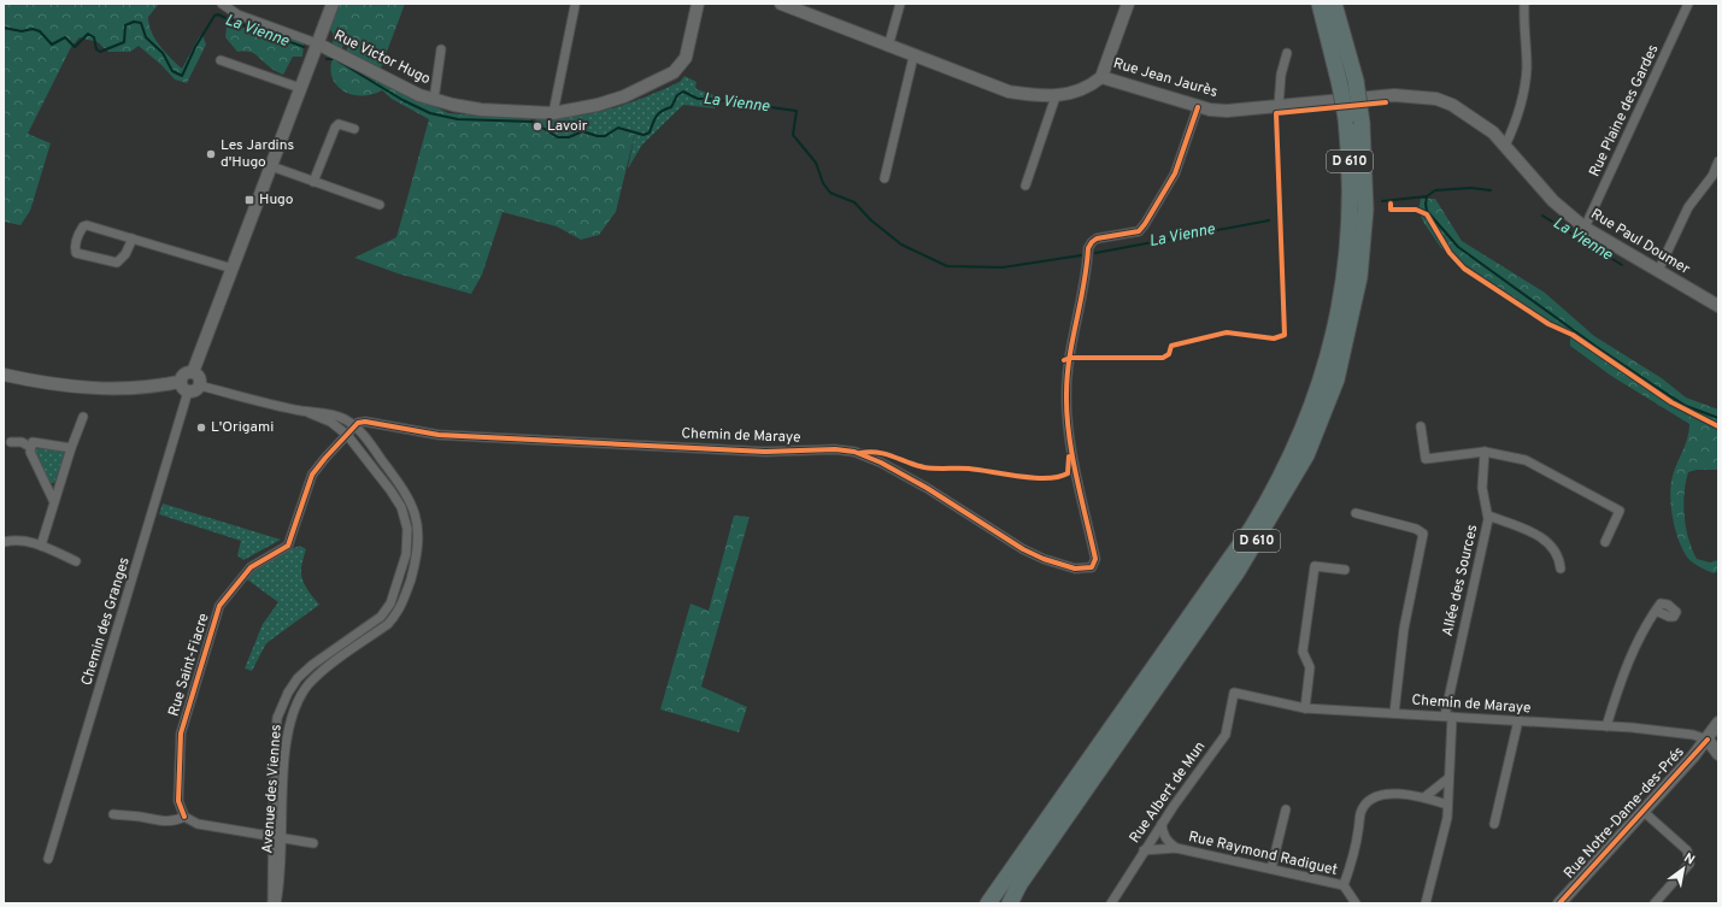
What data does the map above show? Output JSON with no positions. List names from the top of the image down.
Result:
{
  "streets": {
    "highway": ["D 610"],
    "street": [
      "Rue Victor Hugo",
      "Rue Jean Jaurès",
      "Rue Plaine des Gardes",
      "Rue Paul Doumer",
      "Chemin de Maraye",
      "Allée des Sources",
      "Chemin des Granges",
      "Rue Saint-Fiacre",
      "Avenue des Viennes",
      "Rue Albert de Mun",
      "Rue Notre-Dame-des-Prés",
      "Rue Raymond Radiguet"
    ]
  },
  "crossings": [
    ["Rue Victor Hugo", "Chemin des Granges"],
    ["Rue Victor Hugo", "Avenue des Viennes"],
    ["Rue Jean Jaurès", "Rue Paul Doumer"],
    ["Rue Jean Jaurès", "Chemin de Maraye"],
    ["Rue Plaine des Gardes", "Rue Paul Doumer"],
    ["Chemin de Maraye", "Allée des Sources"],
    ["Chemin de Maraye", "Rue Saint-Fiacre"],
    ["Chemin de Maraye", "Avenue des Viennes"],
    ["Chemin de Maraye", "Rue Albert de Mun"],
    ["Chemin de Maraye", "Rue Notre-Dame-des-Prés"],
    ["Chemin des Granges", "Avenue des Viennes"],
    ["Rue Saint-Fiacre", "Avenue des Viennes"],
    ["Rue Albert de Mun", "Rue Raymond Radiguet"]
  ],
  "water": ["La Vienne"],
  "places": {
    "other": ["Lavoir", "Les Jardins d'Hugo", "L'Origami"],
    "transit": ["Hugo"]
  },
  "north": "top right"
}
